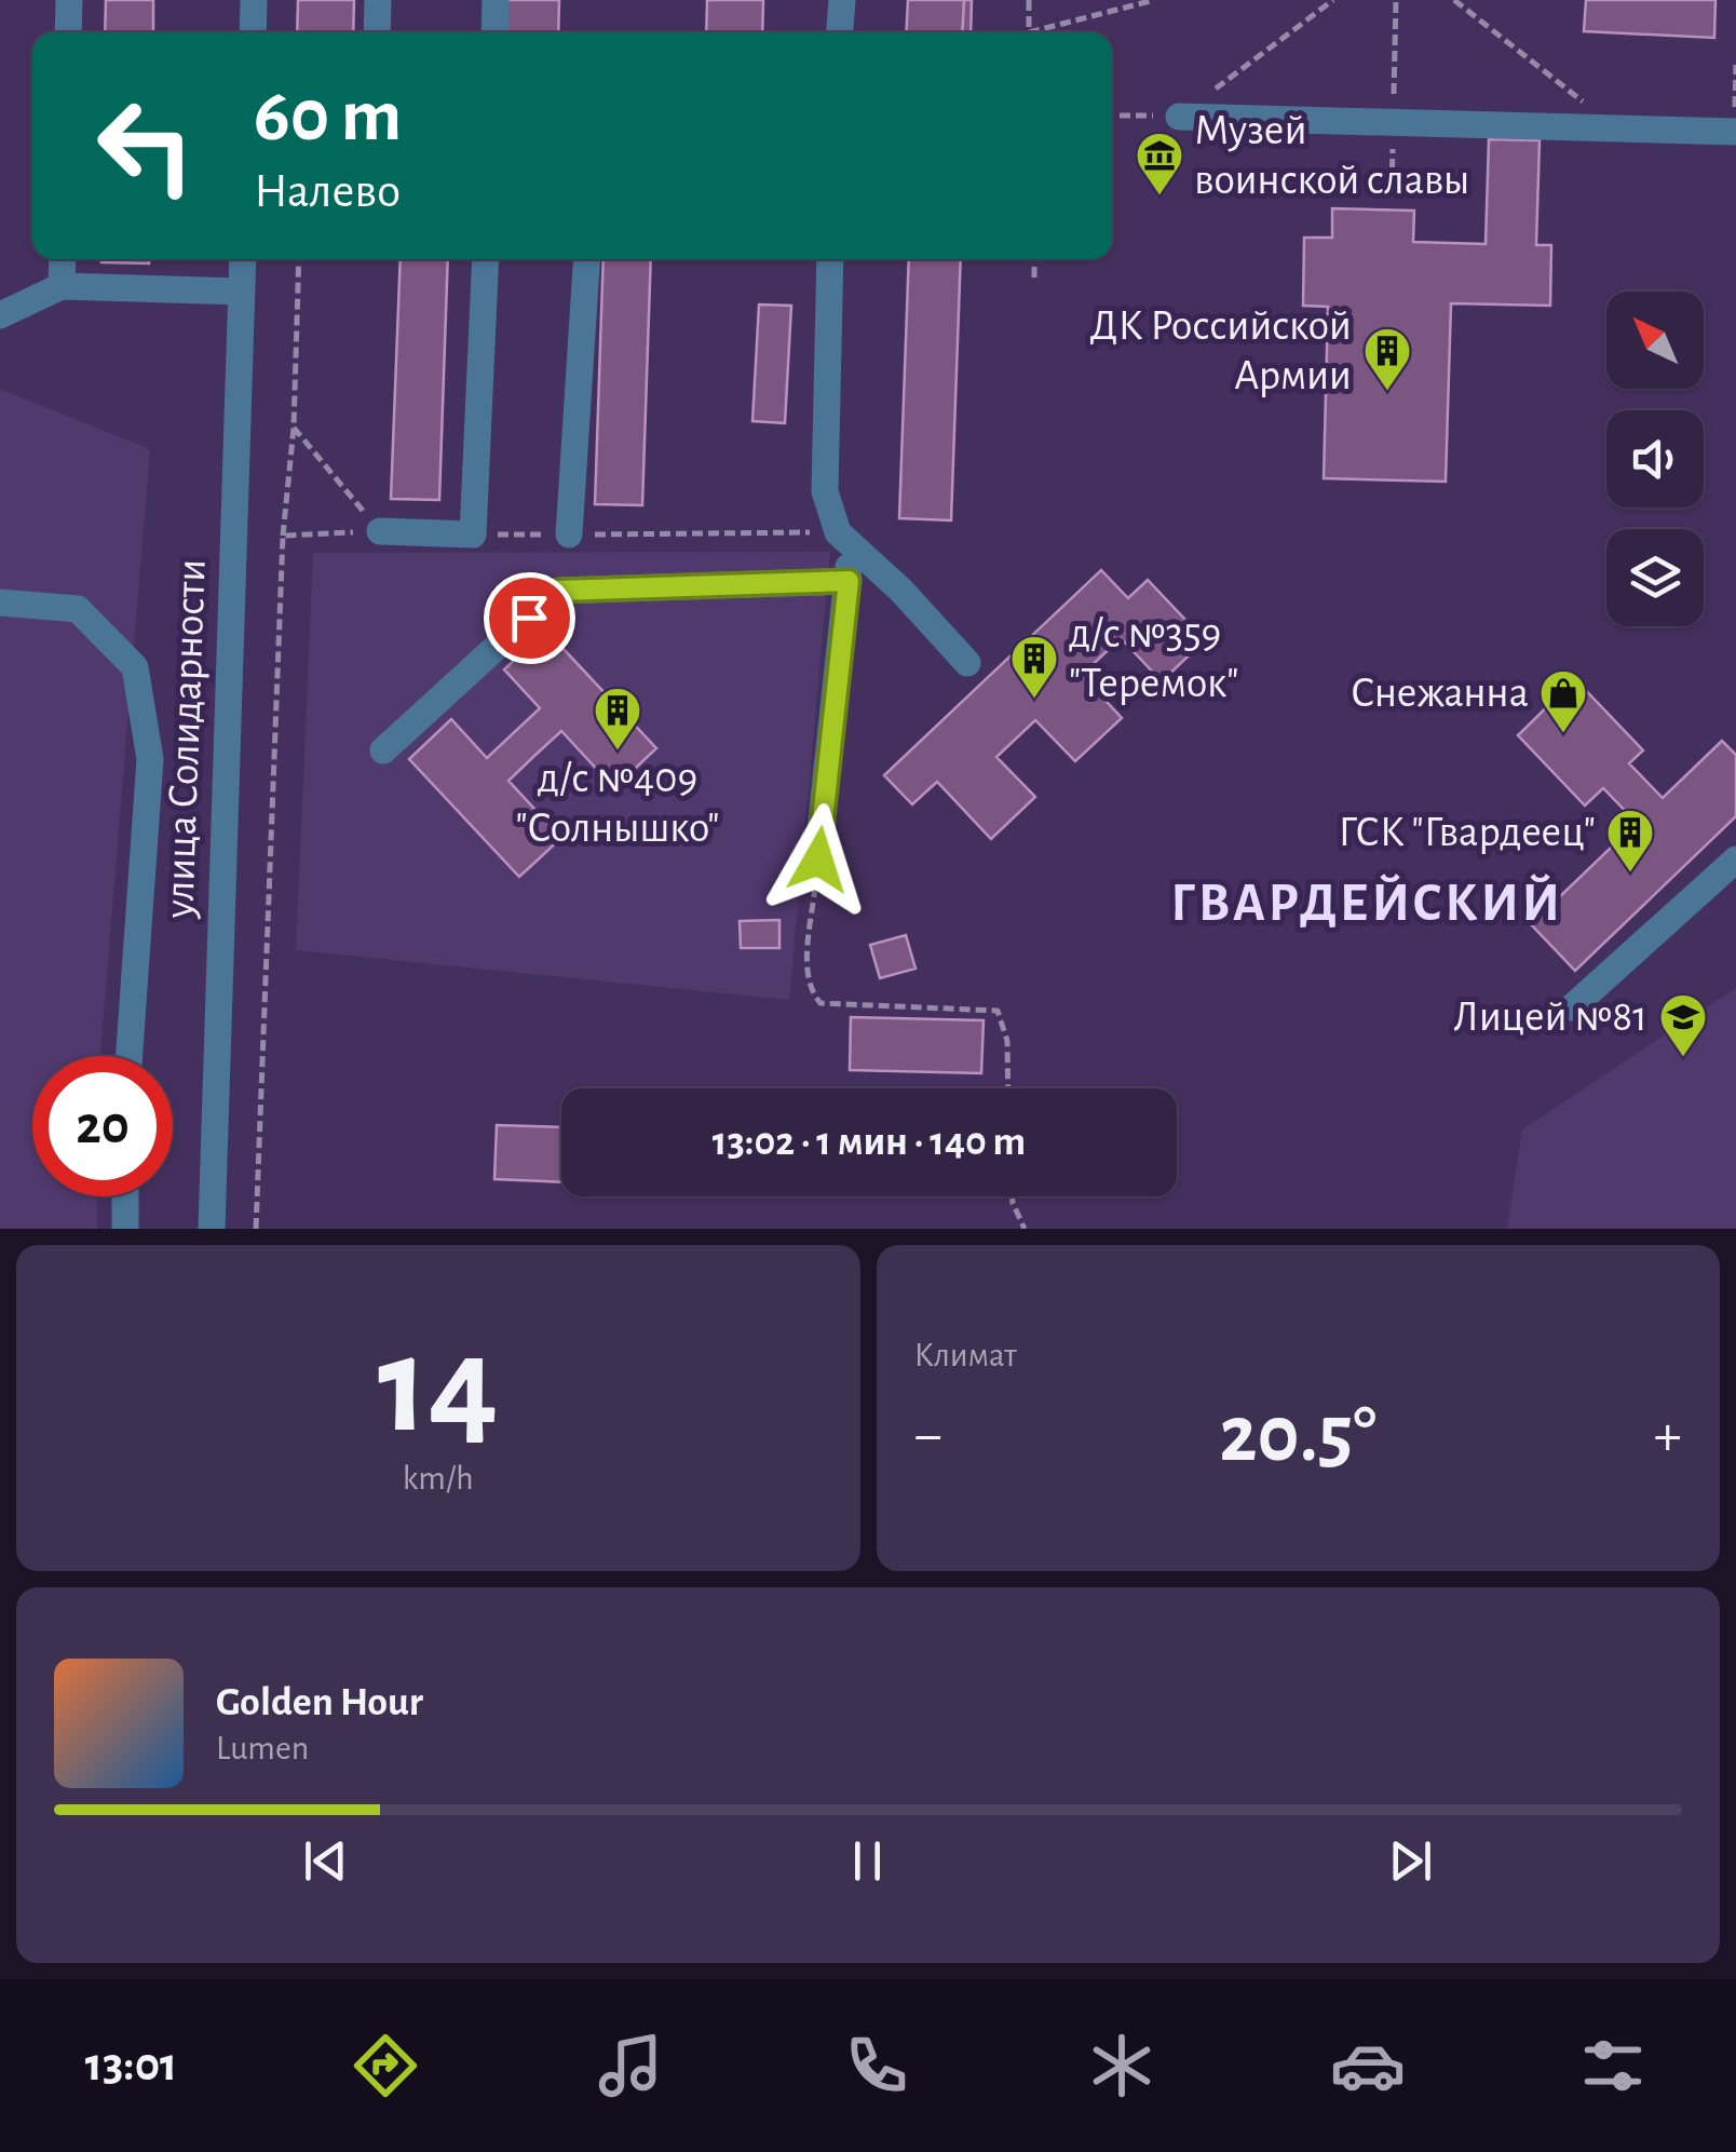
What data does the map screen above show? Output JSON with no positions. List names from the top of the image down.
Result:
{
  "streets": {
    "lane": ["улица Солидарности"]
  },
  "districts": ["ГВАРДЕЙСКИЙ"],
  "places": {
    "museum": ["Музей воинской славы"],
    "building": [
      "ДК Российской Армии",
      "д/с №359 \"Теремок\"",
      "д/с №409 \"Солнышко\"",
      "ГСК \"Гвардеец\""
    ],
    "shop": ["Снежанна"],
    "school or university": ["Лицей №81"]
  },
  "north": "top left",
  "page": {
    "turn": ["60 m", "Налево"],
    "limit": "20",
    "trip": "13:02 · 1 мин · 140 m",
    "tile": [
      ["14", "km/h"],
      "Климат"
    ],
    "heat": ["−", "20.5°", "+"],
    "song": ["Golden Hour", "Lumen"],
    "tabs": "13:01"
  }
}
